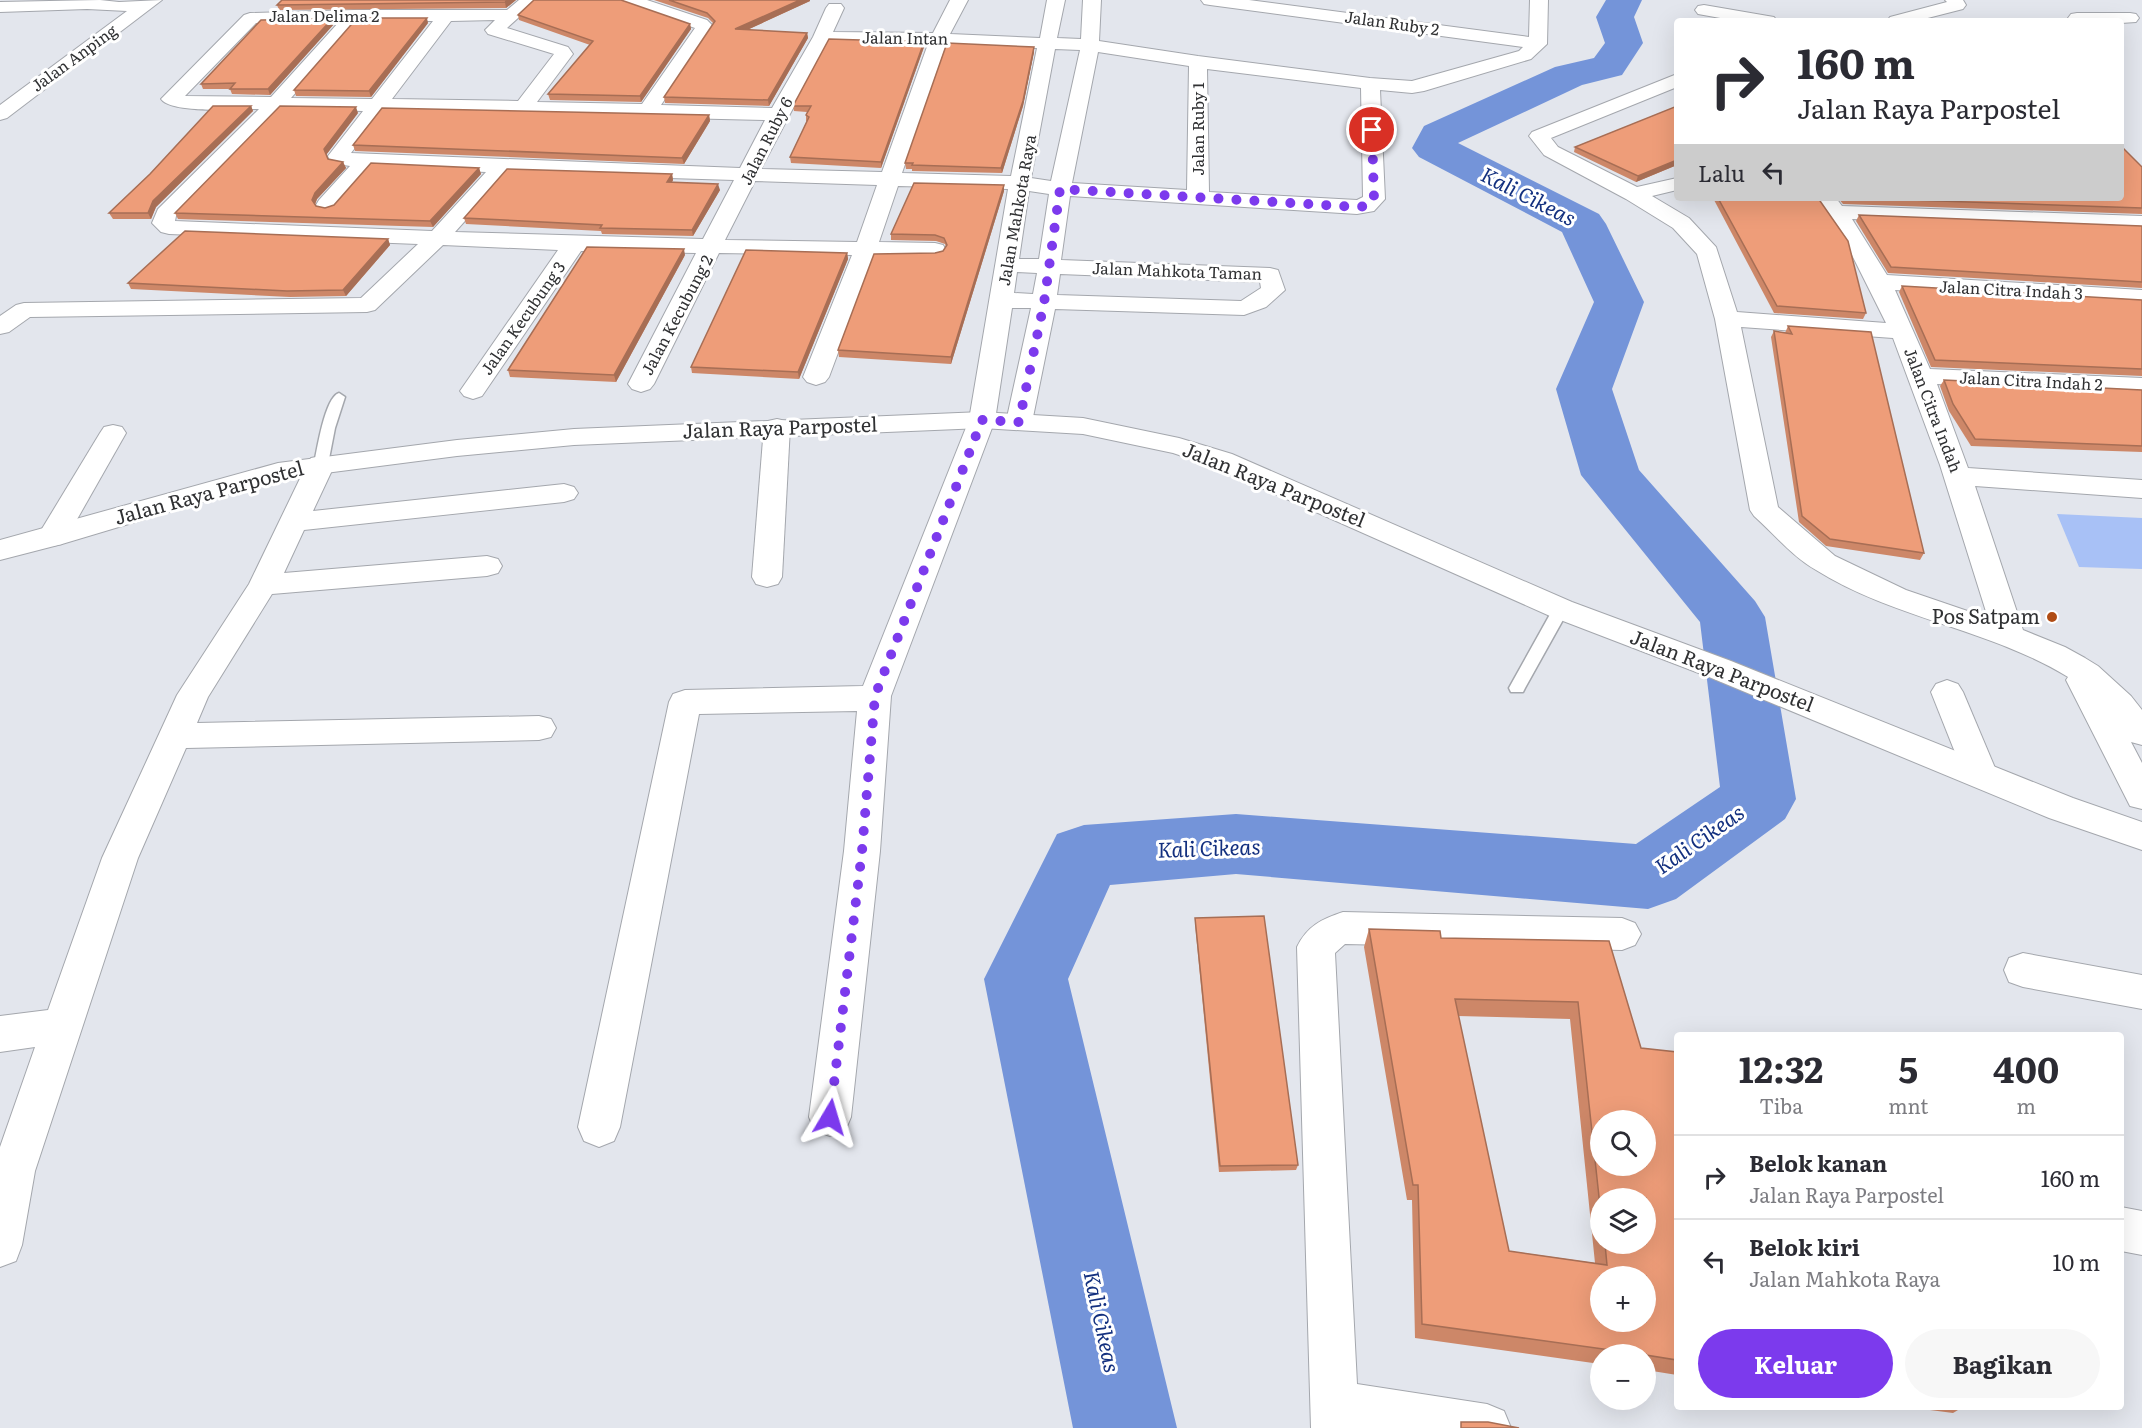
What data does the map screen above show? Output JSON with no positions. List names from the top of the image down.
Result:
{
  "streets": {
    "street": [
      "Jalan Delima 2",
      "Jalan Ruby 2",
      "Jalan Intan",
      "Jalan Anping",
      "Jalan Ruby 1",
      "Jalan Ruby 6",
      "Jalan Mahkota Raya",
      "Jalan Mahkota Taman",
      "Jalan Citra Indah 3",
      "Jalan Kecubung 2",
      "Jalan Kecubung 3",
      "Jalan Citra Indah 2",
      "Jalan Citra Indah",
      "Jalan Raya Parpostel"
    ]
  },
  "crossings": [
    ["Jalan Ruby 2", "Jalan Intan"],
    ["Jalan Intan", "Jalan Ruby 1"],
    ["Jalan Intan", "Jalan Ruby 6"],
    ["Jalan Intan", "Jalan Mahkota Raya"],
    ["Jalan Ruby 6", "Jalan Kecubung 2"],
    ["Jalan Mahkota Raya", "Jalan Mahkota Taman"],
    ["Jalan Mahkota Raya", "Jalan Raya Parpostel"],
    ["Jalan Citra Indah 3", "Jalan Citra Indah"],
    ["Jalan Citra Indah 2", "Jalan Citra Indah"]
  ],
  "water": ["Kali Cikeas"],
  "places": ["Pos Satpam"],
  "page": {
    "turn": ["160 m", "Jalan Raya Parpostel"],
    "then": "Lalu",
    "eta": [
      "12:32",
      "Tiba",
      "5",
      "mnt",
      "400",
      "m"
    ],
    "map_buttons": ["+", "−"],
    "list": [
      {
        "name": "Belok kanan",
        "note": "Jalan Raya Parpostel",
        "value": "160 m"
      },
      {
        "name": "Belok kiri",
        "note": "Jalan Mahkota Raya",
        "value": "10 m"
      }
    ],
    "buttons": ["Keluar", "Bagikan"]
  }
}
